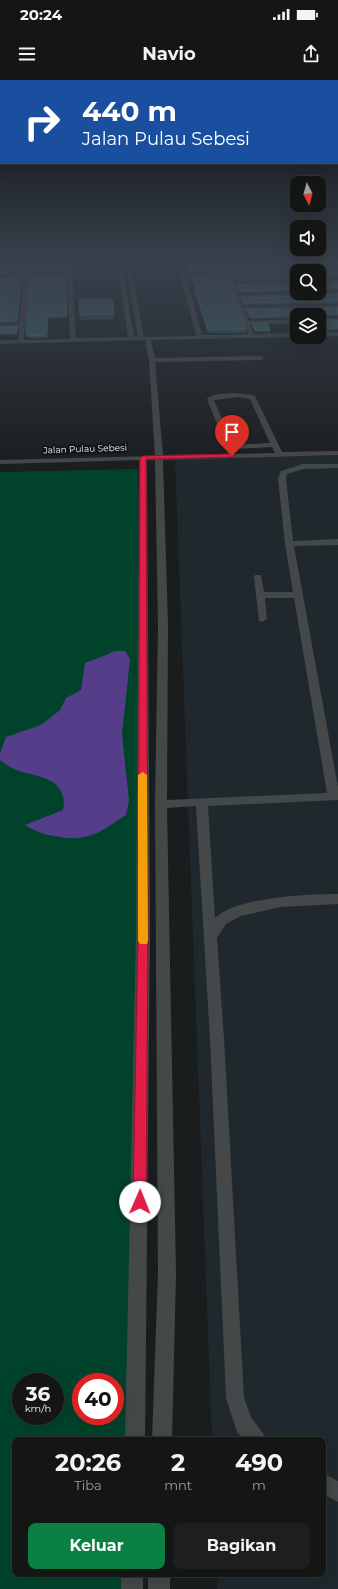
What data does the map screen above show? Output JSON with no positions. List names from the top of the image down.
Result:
{
  "streets": {
    "street": ["Jalan Pulau Sebesi"]
  },
  "north": "bottom",
  "page": {
    "status": "20:24",
    "header": "Navio",
    "turn": ["440 m", "Jalan Pulau Sebesi"],
    "speed": "36 km/h",
    "limit": "40",
    "eta": [
      "20:26",
      "Tiba",
      "2",
      "mnt",
      "490",
      "m"
    ],
    "buttons": ["Keluar", "Bagikan"]
  }
}
